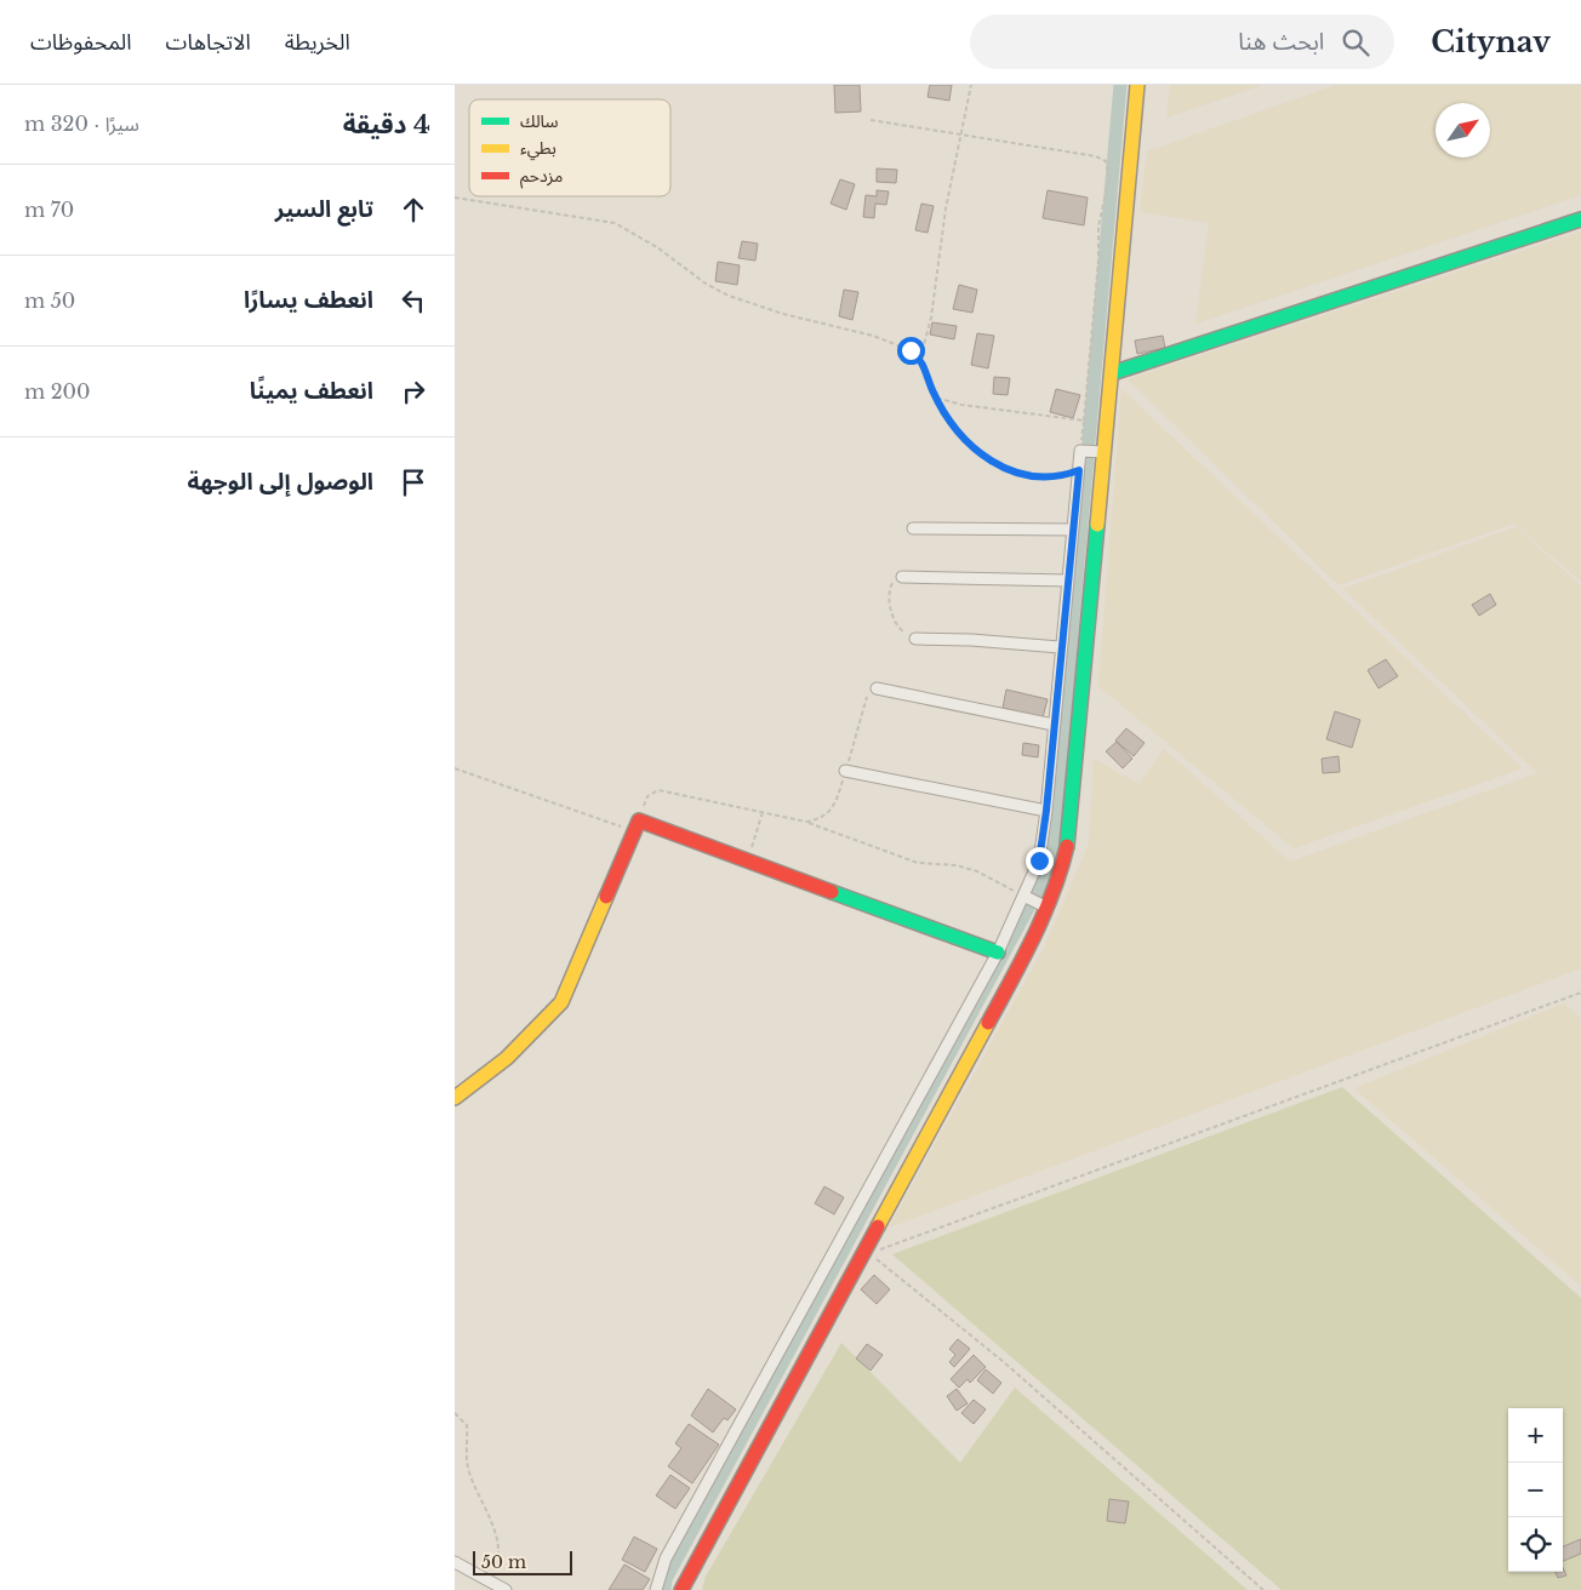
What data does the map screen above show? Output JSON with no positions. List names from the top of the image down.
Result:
{
  "legend": ["سالك", "بطيء", "مزدحم"],
  "scale_bar": "50 m",
  "north": "top right",
  "page": {
    "header": "Citynav",
    "search": "ابحث هنا",
    "nav": ["الخريطة", "الاتجاهات", "المحفوظات"],
    "heading": ["4 دقيقة", "سيرًا · 320 m"],
    "list": [
      ["تابع السير", "70 m"],
      ["انعطف يسارًا", "50 m"],
      ["انعطف يمينًا", "200 m"],
      "الوصول إلى الوجهة"
    ],
    "map_buttons": ["+", "−"],
    "scale": "50 m"
  }
}
